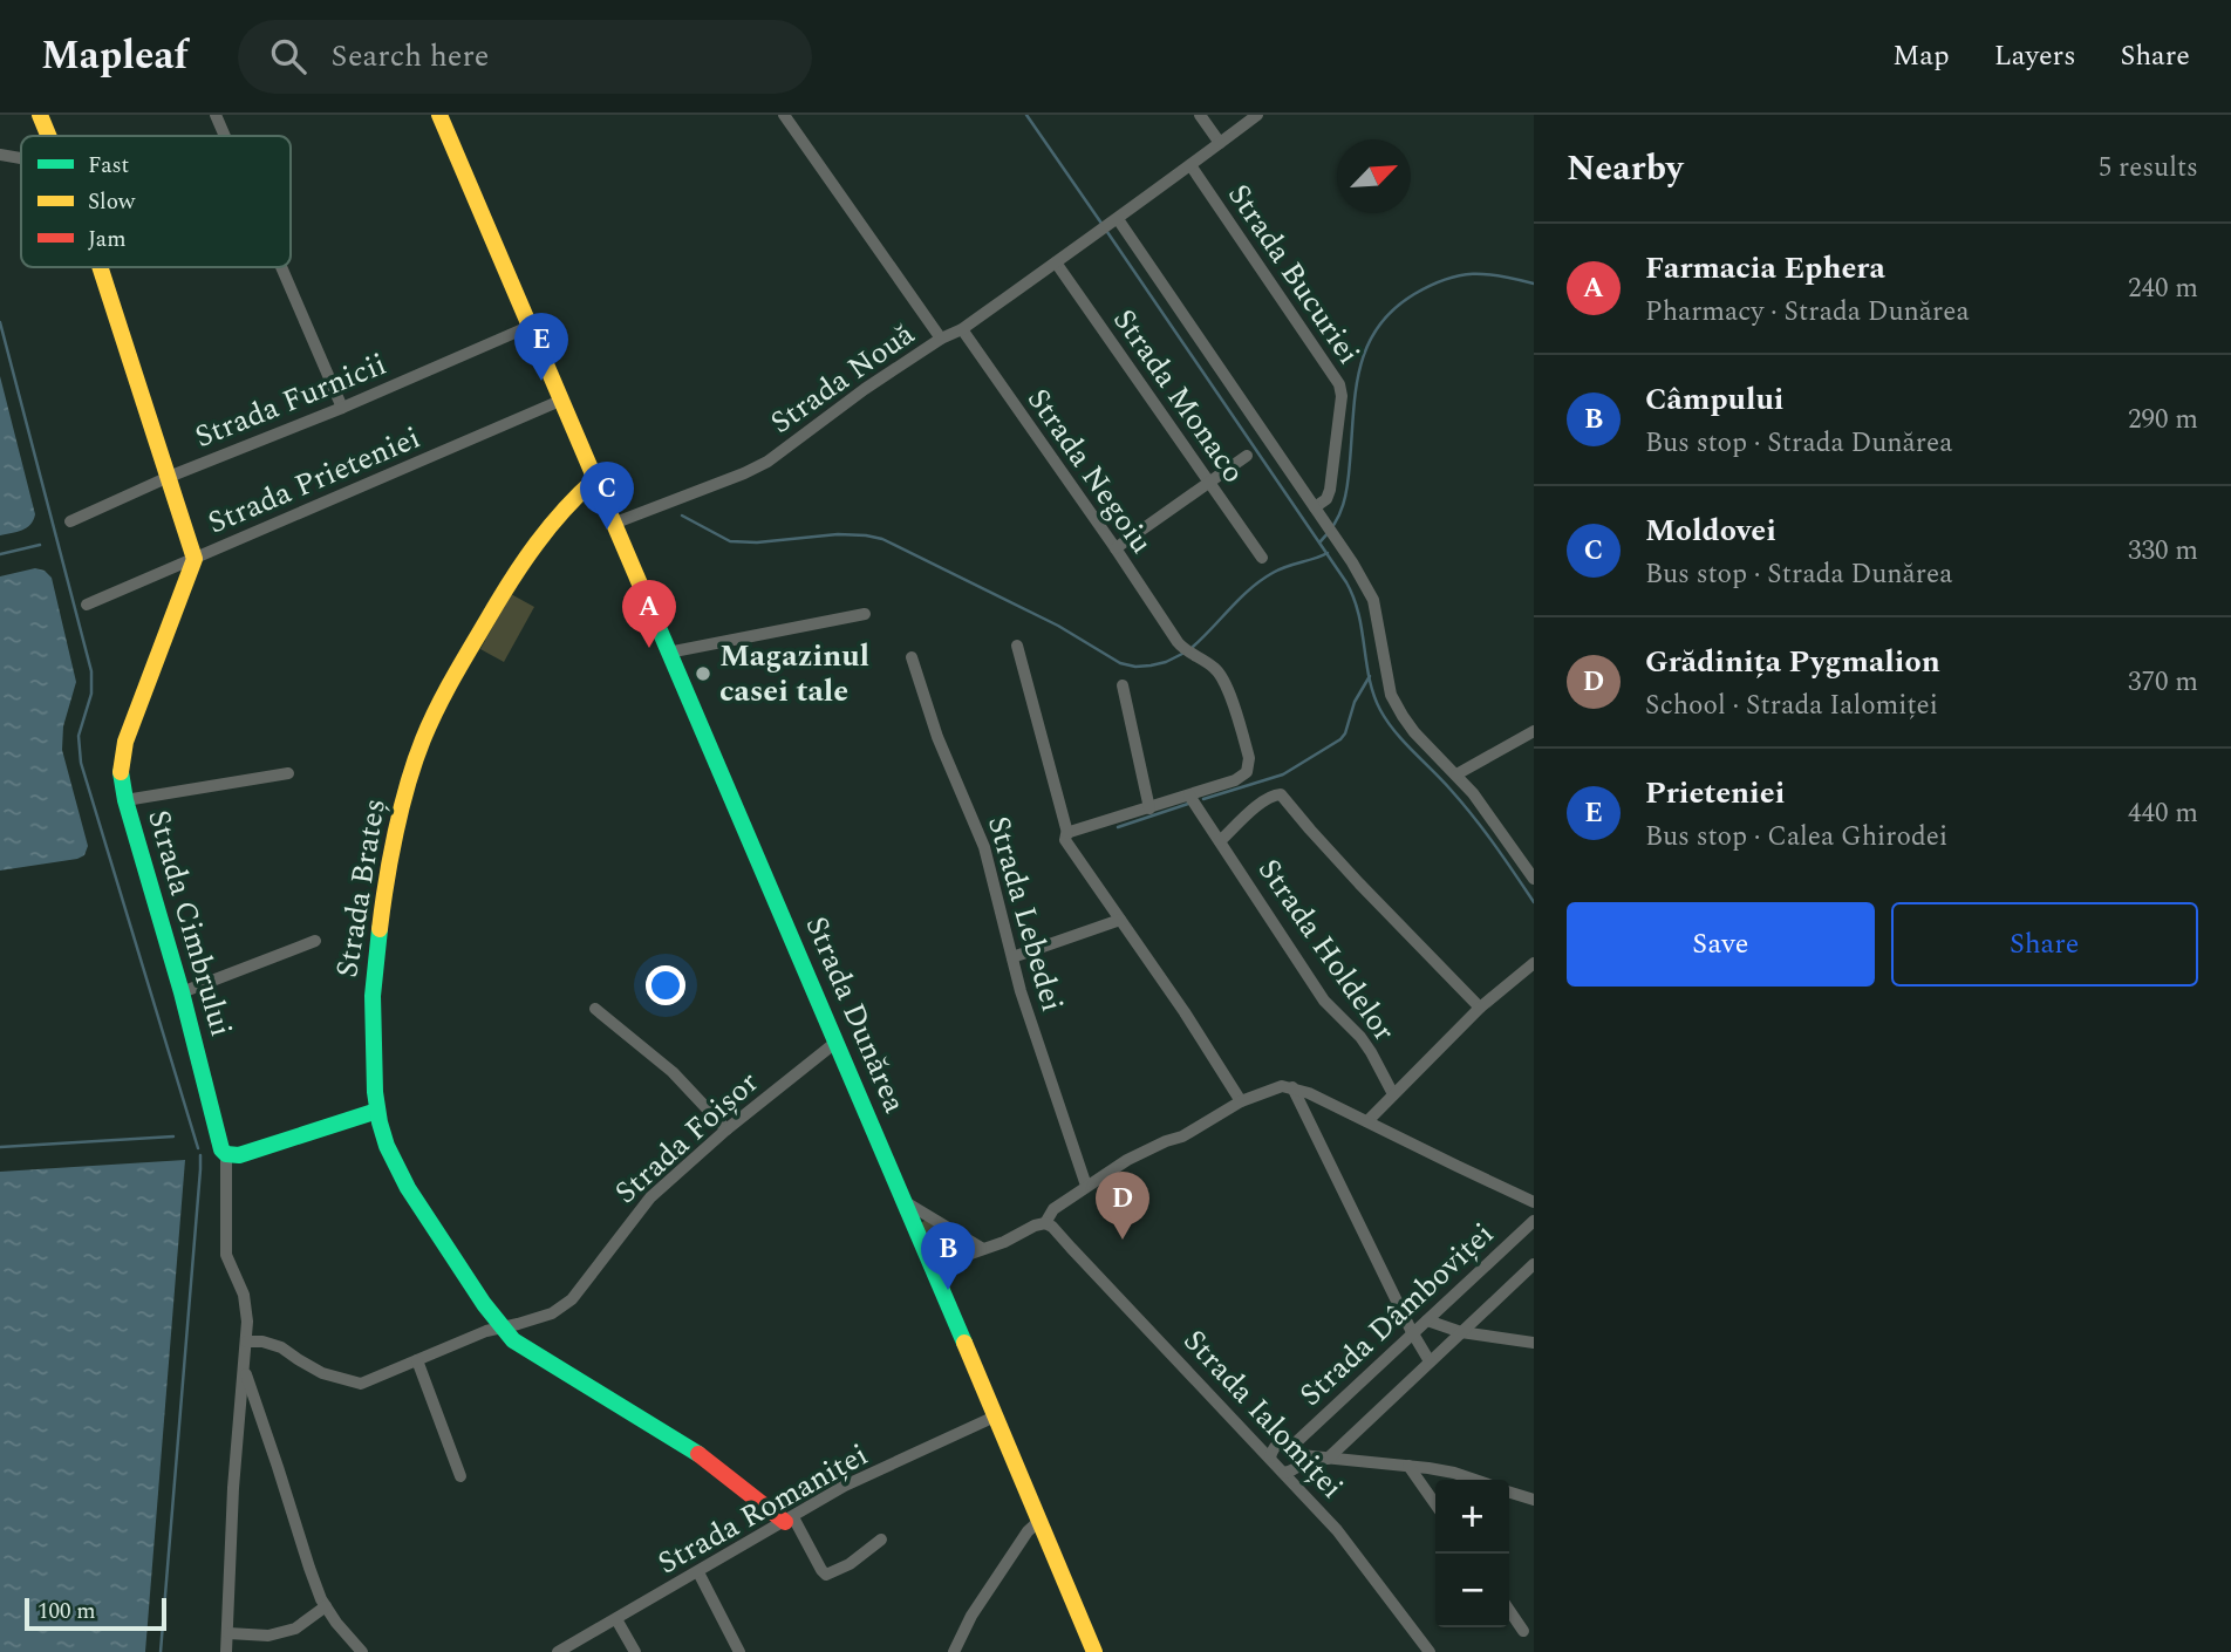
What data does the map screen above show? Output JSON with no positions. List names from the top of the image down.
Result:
{
  "streets": {
    "street": [
      "Strada Bucuriei",
      "Strada Nouă",
      "Strada Monaco",
      "Strada Furnicii",
      "Strada Negoiu",
      "Strada Prieteniei",
      "Strada Brateș",
      "Strada Lebedei",
      "Strada Cimbrului",
      "Strada Holdelor",
      "Strada Dunărea",
      "Strada Foișor",
      "Strada Dâmboviței",
      "Strada Ialomiței",
      "Strada Romaniței"
    ]
  },
  "crossings": [
    ["Strada Bucuriei", "Strada Nouă"],
    ["Strada Nouă", "Strada Monaco"],
    ["Strada Nouă", "Strada Negoiu"],
    ["Strada Nouă", "Strada Dunărea"],
    ["Strada Furnicii", "Strada Dunărea"],
    ["Strada Negoiu", "Strada Holdelor"],
    ["Strada Prieteniei", "Strada Cimbrului"],
    ["Strada Prieteniei", "Strada Dunărea"],
    ["Strada Brateș", "Strada Dunărea"],
    ["Strada Brateș", "Strada Foișor"],
    ["Strada Brateș", "Strada Romaniței"],
    ["Strada Dunărea", "Strada Foișor"],
    ["Strada Dunărea", "Strada Romaniței"],
    ["Strada Dâmboviței", "Strada Ialomiței"]
  ],
  "places": ["Magazinul casei tale"],
  "legend": ["Fast", "Slow", "Jam"],
  "scale_bar": "100 m",
  "north": "top right",
  "page": {
    "header": "Mapleaf",
    "search": "Search here",
    "nav": ["Map", "Layers", "Share"],
    "heading": ["Nearby", "5 results"],
    "list": [
      {
        "mark": "A",
        "name": "Farmacia Ephera",
        "note": "Pharmacy · Strada Dunărea",
        "value": "240 m"
      },
      {
        "mark": "B",
        "name": "Câmpului",
        "note": "Bus stop · Strada Dunărea",
        "value": "290 m"
      },
      {
        "mark": "C",
        "name": "Moldovei",
        "note": "Bus stop · Strada Dunărea",
        "value": "330 m"
      },
      {
        "mark": "D",
        "name": "Grădinița Pygmalion",
        "note": "School · Strada Ialomiței",
        "value": "370 m"
      },
      {
        "mark": "E",
        "name": "Prieteniei",
        "note": "Bus stop · Calea Ghirodei",
        "value": "440 m"
      }
    ],
    "pins": [
      "E",
      "C",
      "A",
      "D",
      "B"
    ],
    "buttons": ["Save", "Share"],
    "map_buttons": ["+", "−"],
    "scale": "100 m"
  }
}
